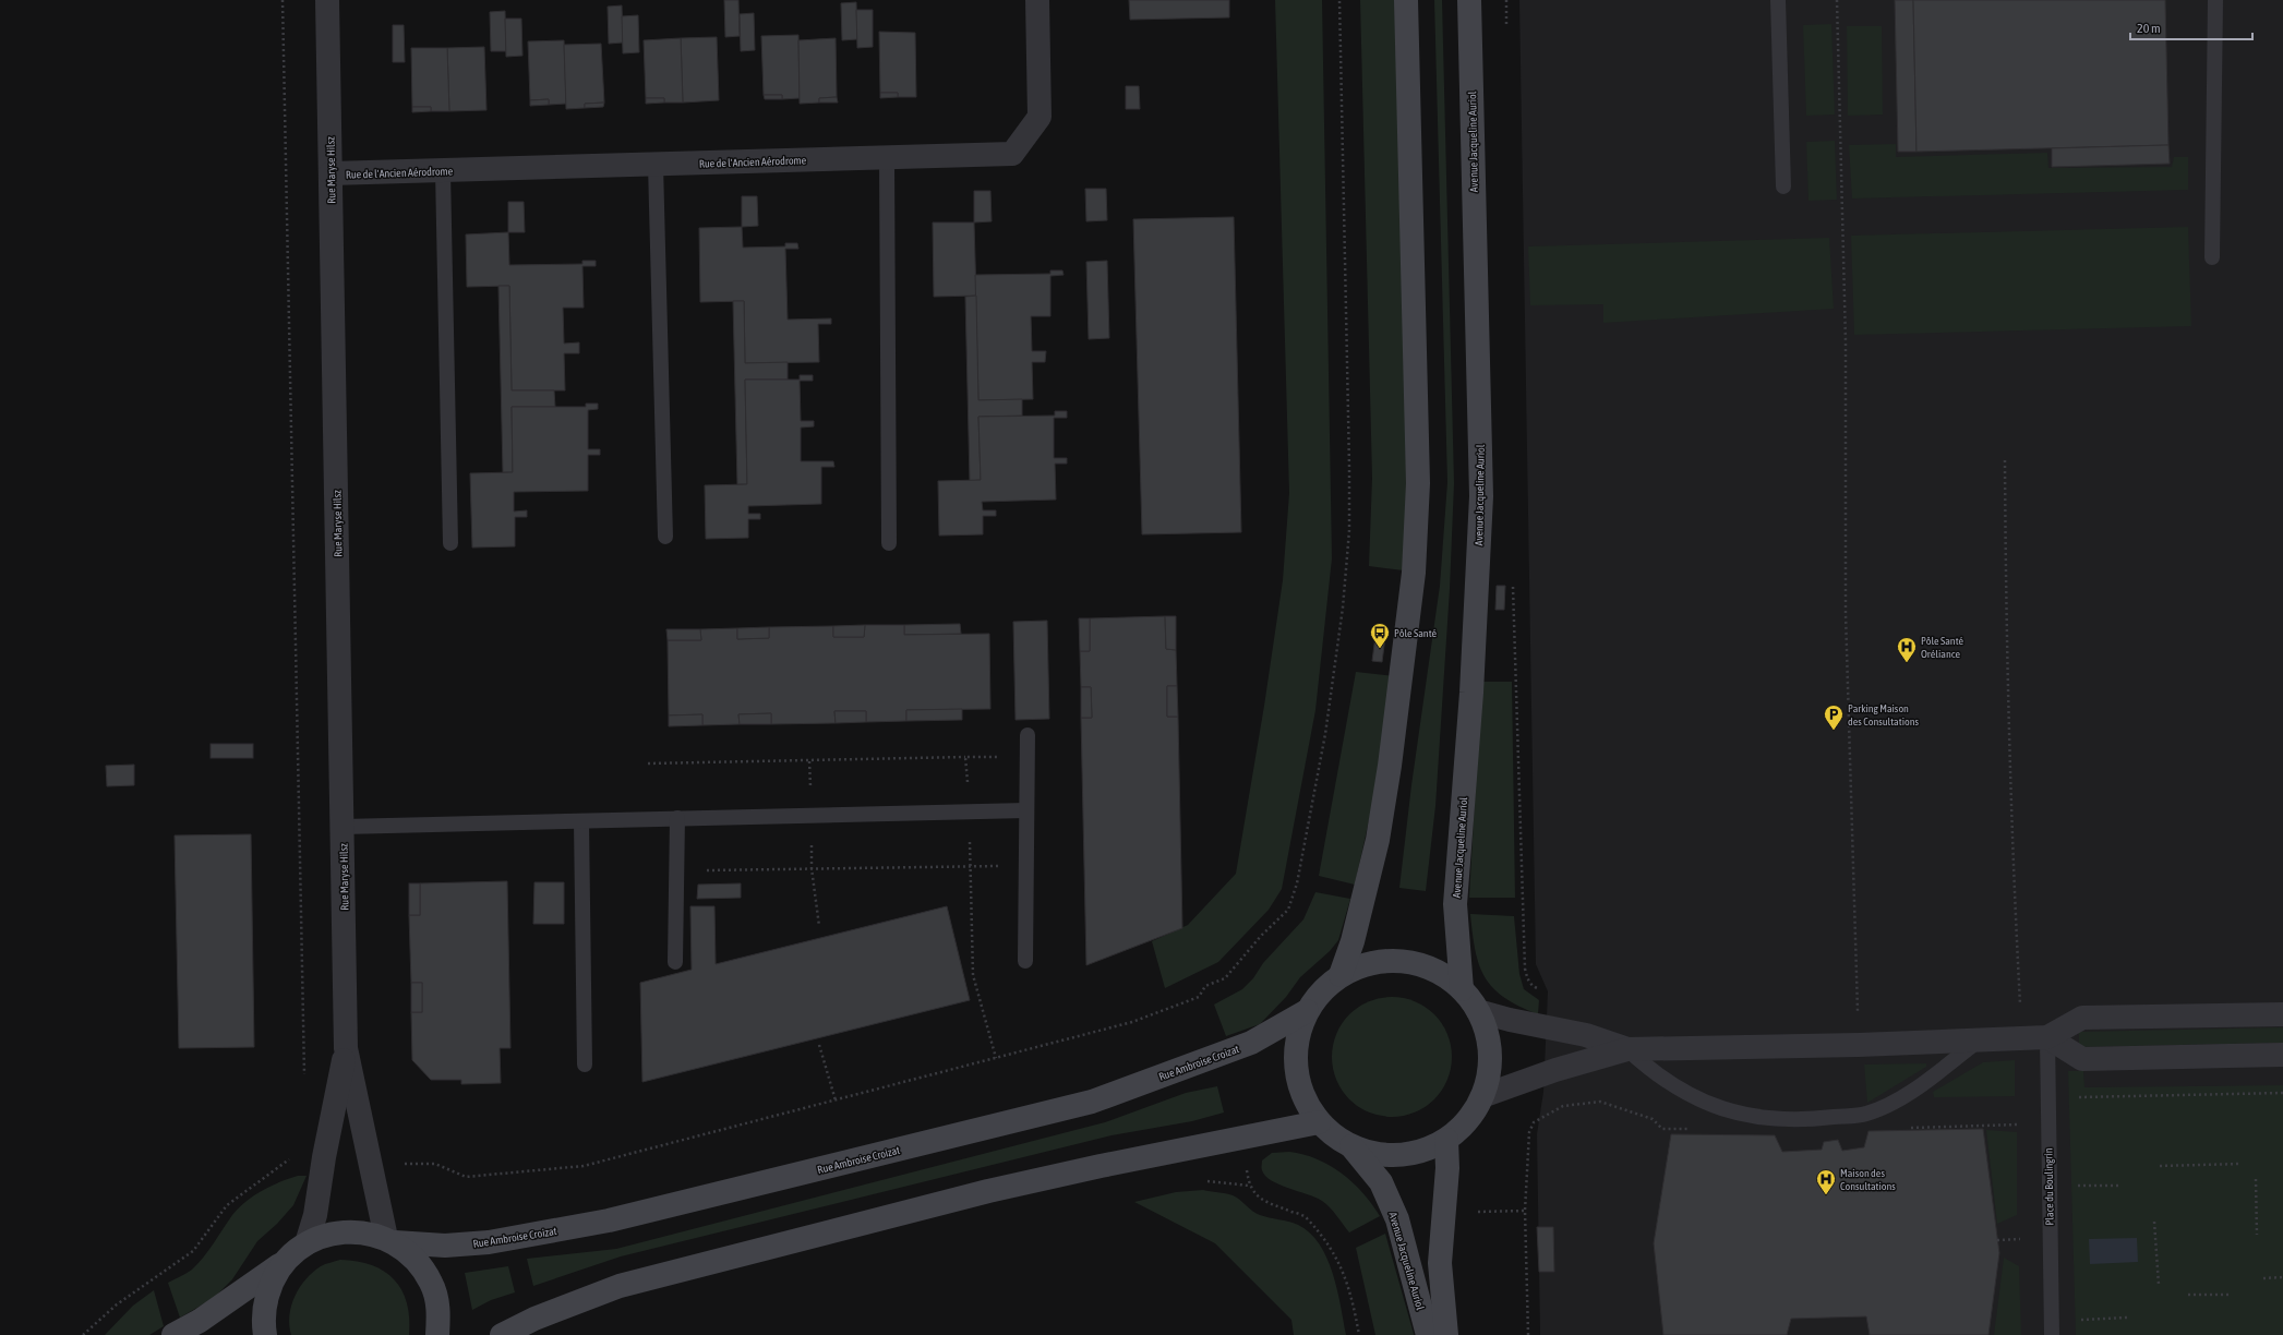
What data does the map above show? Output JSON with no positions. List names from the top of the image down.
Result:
{
  "streets": {
    "main road": ["Avenue Jacqueline Auriol", "Rue Ambroise Croizat"],
    "street": ["Rue de l'Ancien Aérodrome", "Rue Maryse Hilsz"],
    "lane": ["Place du Boulingrin"]
  },
  "crossings": [
    ["Rue de l'Ancien Aérodrome", "Rue Maryse Hilsz"],
    ["Rue Maryse Hilsz", "Rue Ambroise Croizat"]
  ],
  "places": {
    "bus stop": ["Pôle Santé"],
    "hospital": ["Pôle Santé Oréliance", "Maison des Consultations"],
    "parking": ["Parking Maison des Consultations"]
  },
  "scale_bar": "20 m"
}
